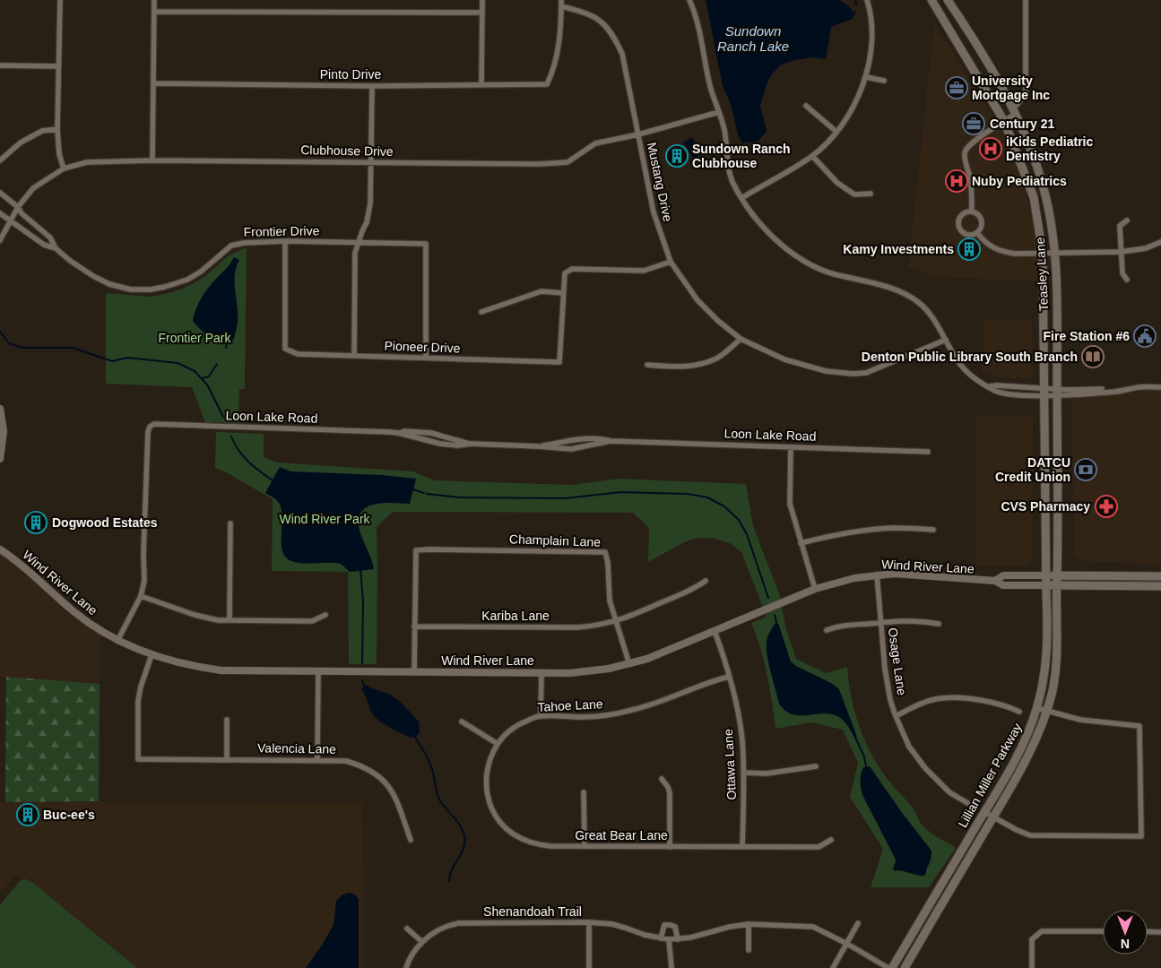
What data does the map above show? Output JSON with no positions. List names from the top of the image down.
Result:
{
  "streets": {
    "main road": ["Teasley Lane", "Lillian Miller Parkway"],
    "street": [
      "Pinto Drive",
      "Clubhouse Drive",
      "Mustang Drive",
      "Frontier Drive",
      "Pioneer Drive",
      "Loon Lake Road",
      "Champlain Lane",
      "Wind River Lane",
      "Kariba Lane",
      "Osage Lane",
      "Tahoe Lane",
      "Valencia Lane",
      "Ottawa Lane",
      "Great Bear Lane",
      "Shenandoah Trail"
    ]
  },
  "crossings": [
    ["Pinto Drive", "Mustang Drive"],
    ["Clubhouse Drive", "Mustang Drive"],
    ["Clubhouse Drive", "Frontier Drive"],
    ["Frontier Drive", "Pioneer Drive"],
    ["Teasley Lane", "Wind River Lane"],
    ["Teasley Lane", "Lillian Miller Parkway"],
    ["Champlain Lane", "Wind River Lane"],
    ["Champlain Lane", "Kariba Lane"],
    ["Wind River Lane", "Osage Lane"],
    ["Wind River Lane", "Valencia Lane"],
    ["Wind River Lane", "Ottawa Lane"],
    ["Wind River Lane", "Lillian Miller Parkway"],
    ["Tahoe Lane", "Ottawa Lane"],
    ["Tahoe Lane", "Great Bear Lane"],
    ["Ottawa Lane", "Great Bear Lane"],
    ["Lillian Miller Parkway", "Shenandoah Trail"]
  ],
  "water": ["Sundown Ranch Lake"],
  "parks": ["Frontier Park", "Wind River Park"],
  "places": {
    "office": ["University Mortgage Inc", "Century 21"],
    "hospital": ["iKids Pediatric Dentistry", "Nuby Pediatrics"],
    "building": [
      "Sundown Ranch Clubhouse",
      "Kamy Investments",
      "Dogwood Estates",
      "Buc-ee's"
    ],
    "public building": ["Fire Station #6"],
    "library": ["Denton Public Library South Branch"],
    "bank": ["DATCU Credit Union"],
    "pharmacy": ["CVS Pharmacy"]
  },
  "north": "bottom"
}
